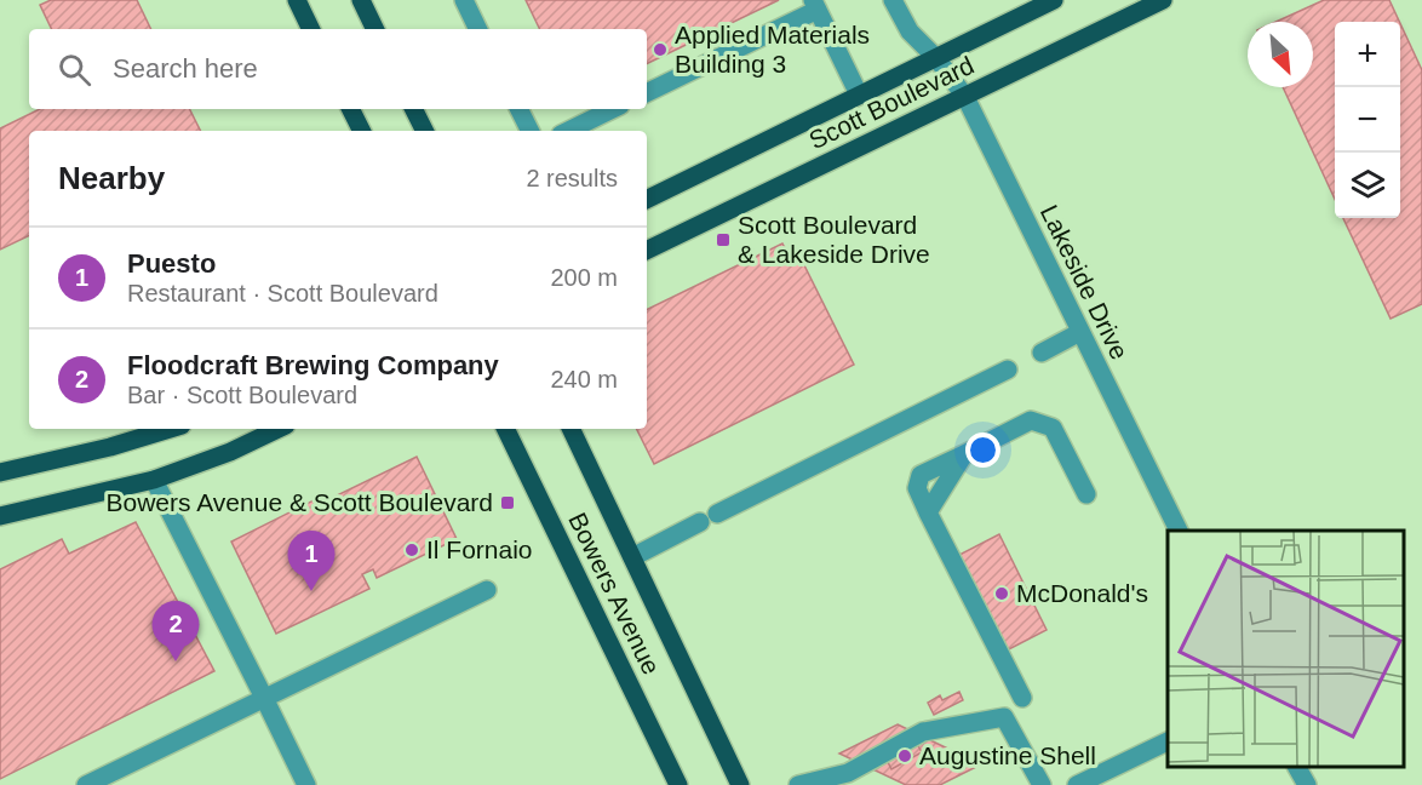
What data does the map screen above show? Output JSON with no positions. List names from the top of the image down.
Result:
{
  "streets": {
    "main road": ["Scott Boulevard", "Bowers Avenue"],
    "street": ["Lakeside Drive"]
  },
  "crossings": [
    ["Scott Boulevard", "Lakeside Drive"]
  ],
  "places": {
    "other": [
      "Applied Materials Building 3",
      "Il Fornaio",
      "McDonald's",
      "Augustine Shell"
    ],
    "transit": ["Scott Boulevard & Lakeside Drive", "Bowers Avenue & Scott Boulevard"]
  },
  "north": "bottom right",
  "page": {
    "map_buttons": ["+", "−"],
    "search": "Search here",
    "heading": ["Nearby", "2 results"],
    "list": [
      {
        "mark": "1",
        "name": "Puesto",
        "note": "Restaurant · Scott Boulevard",
        "value": "200 m"
      },
      {
        "mark": "2",
        "name": "Floodcraft Brewing Company",
        "note": "Bar · Scott Boulevard",
        "value": "240 m"
      }
    ],
    "pins": ["1", "2"]
  }
}
